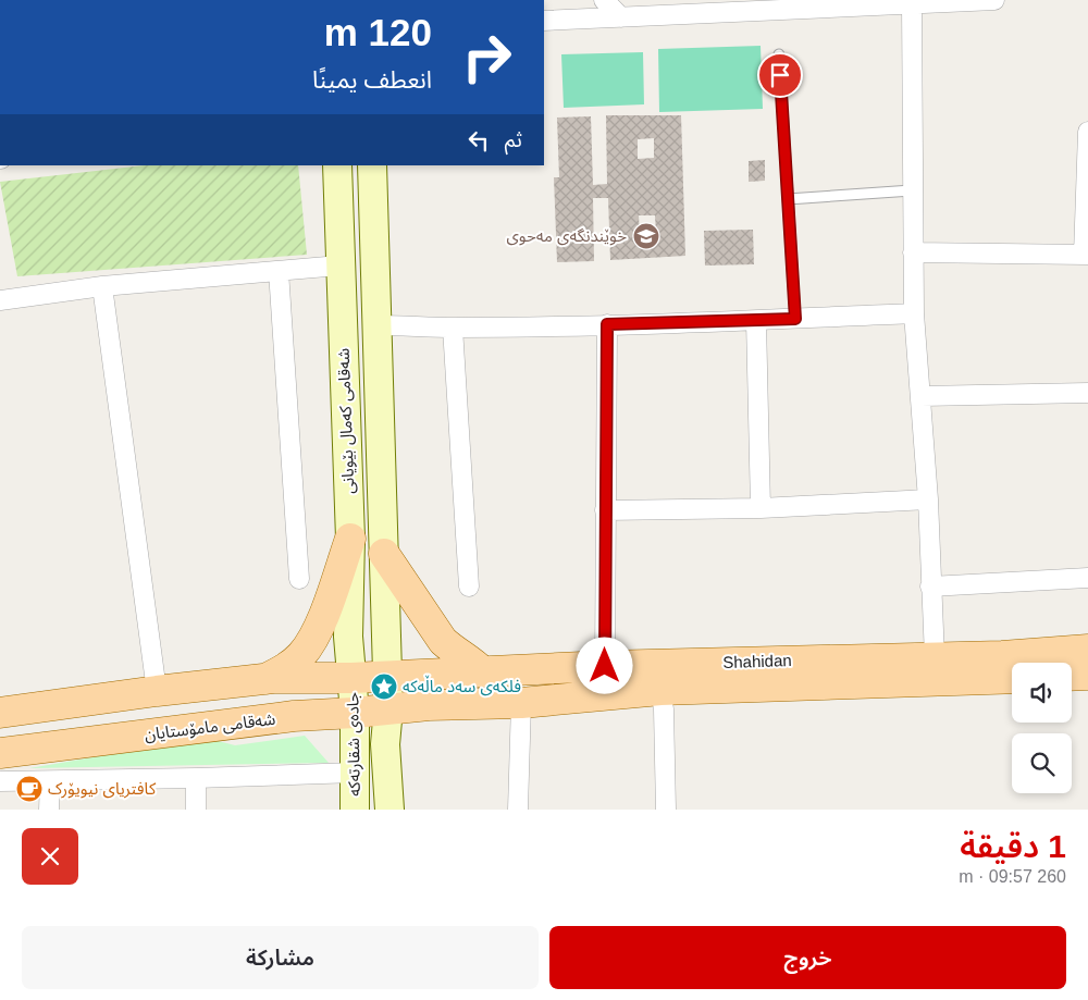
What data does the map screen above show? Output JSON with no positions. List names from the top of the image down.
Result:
{
  "streets": {
    "main road": [
      "شەقامی کەمال بێویانی",
      "Shahidan",
      "شەقامی مامۆستایان",
      "جادەی شقارتەکە"
    ]
  },
  "crossings": [
    ["شەقامی کەمال بێویانی", "Shahidan"],
    ["شەقامی کەمال بێویانی", "جادەی شقارتەکە"],
    ["Shahidan", "شەقامی مامۆستایان"],
    ["Shahidan", "جادەی شقارتەکە"],
    ["شەقامی مامۆستایان", "جادەی شقارتەکە"]
  ],
  "places": {
    "school or university": ["خوێندنگەی مەحوی"],
    "place": ["فلکەی سەد ماڵەکە"],
    "cafe": ["کافتریای نیویۆرک"]
  },
  "page": {
    "turn": ["120 m", "انعطف يمينًا"],
    "then": "ثم",
    "heading": ["1 دقيقة", "260 m · 09:57"],
    "buttons": ["خروج", "مشاركة"]
  }
}
